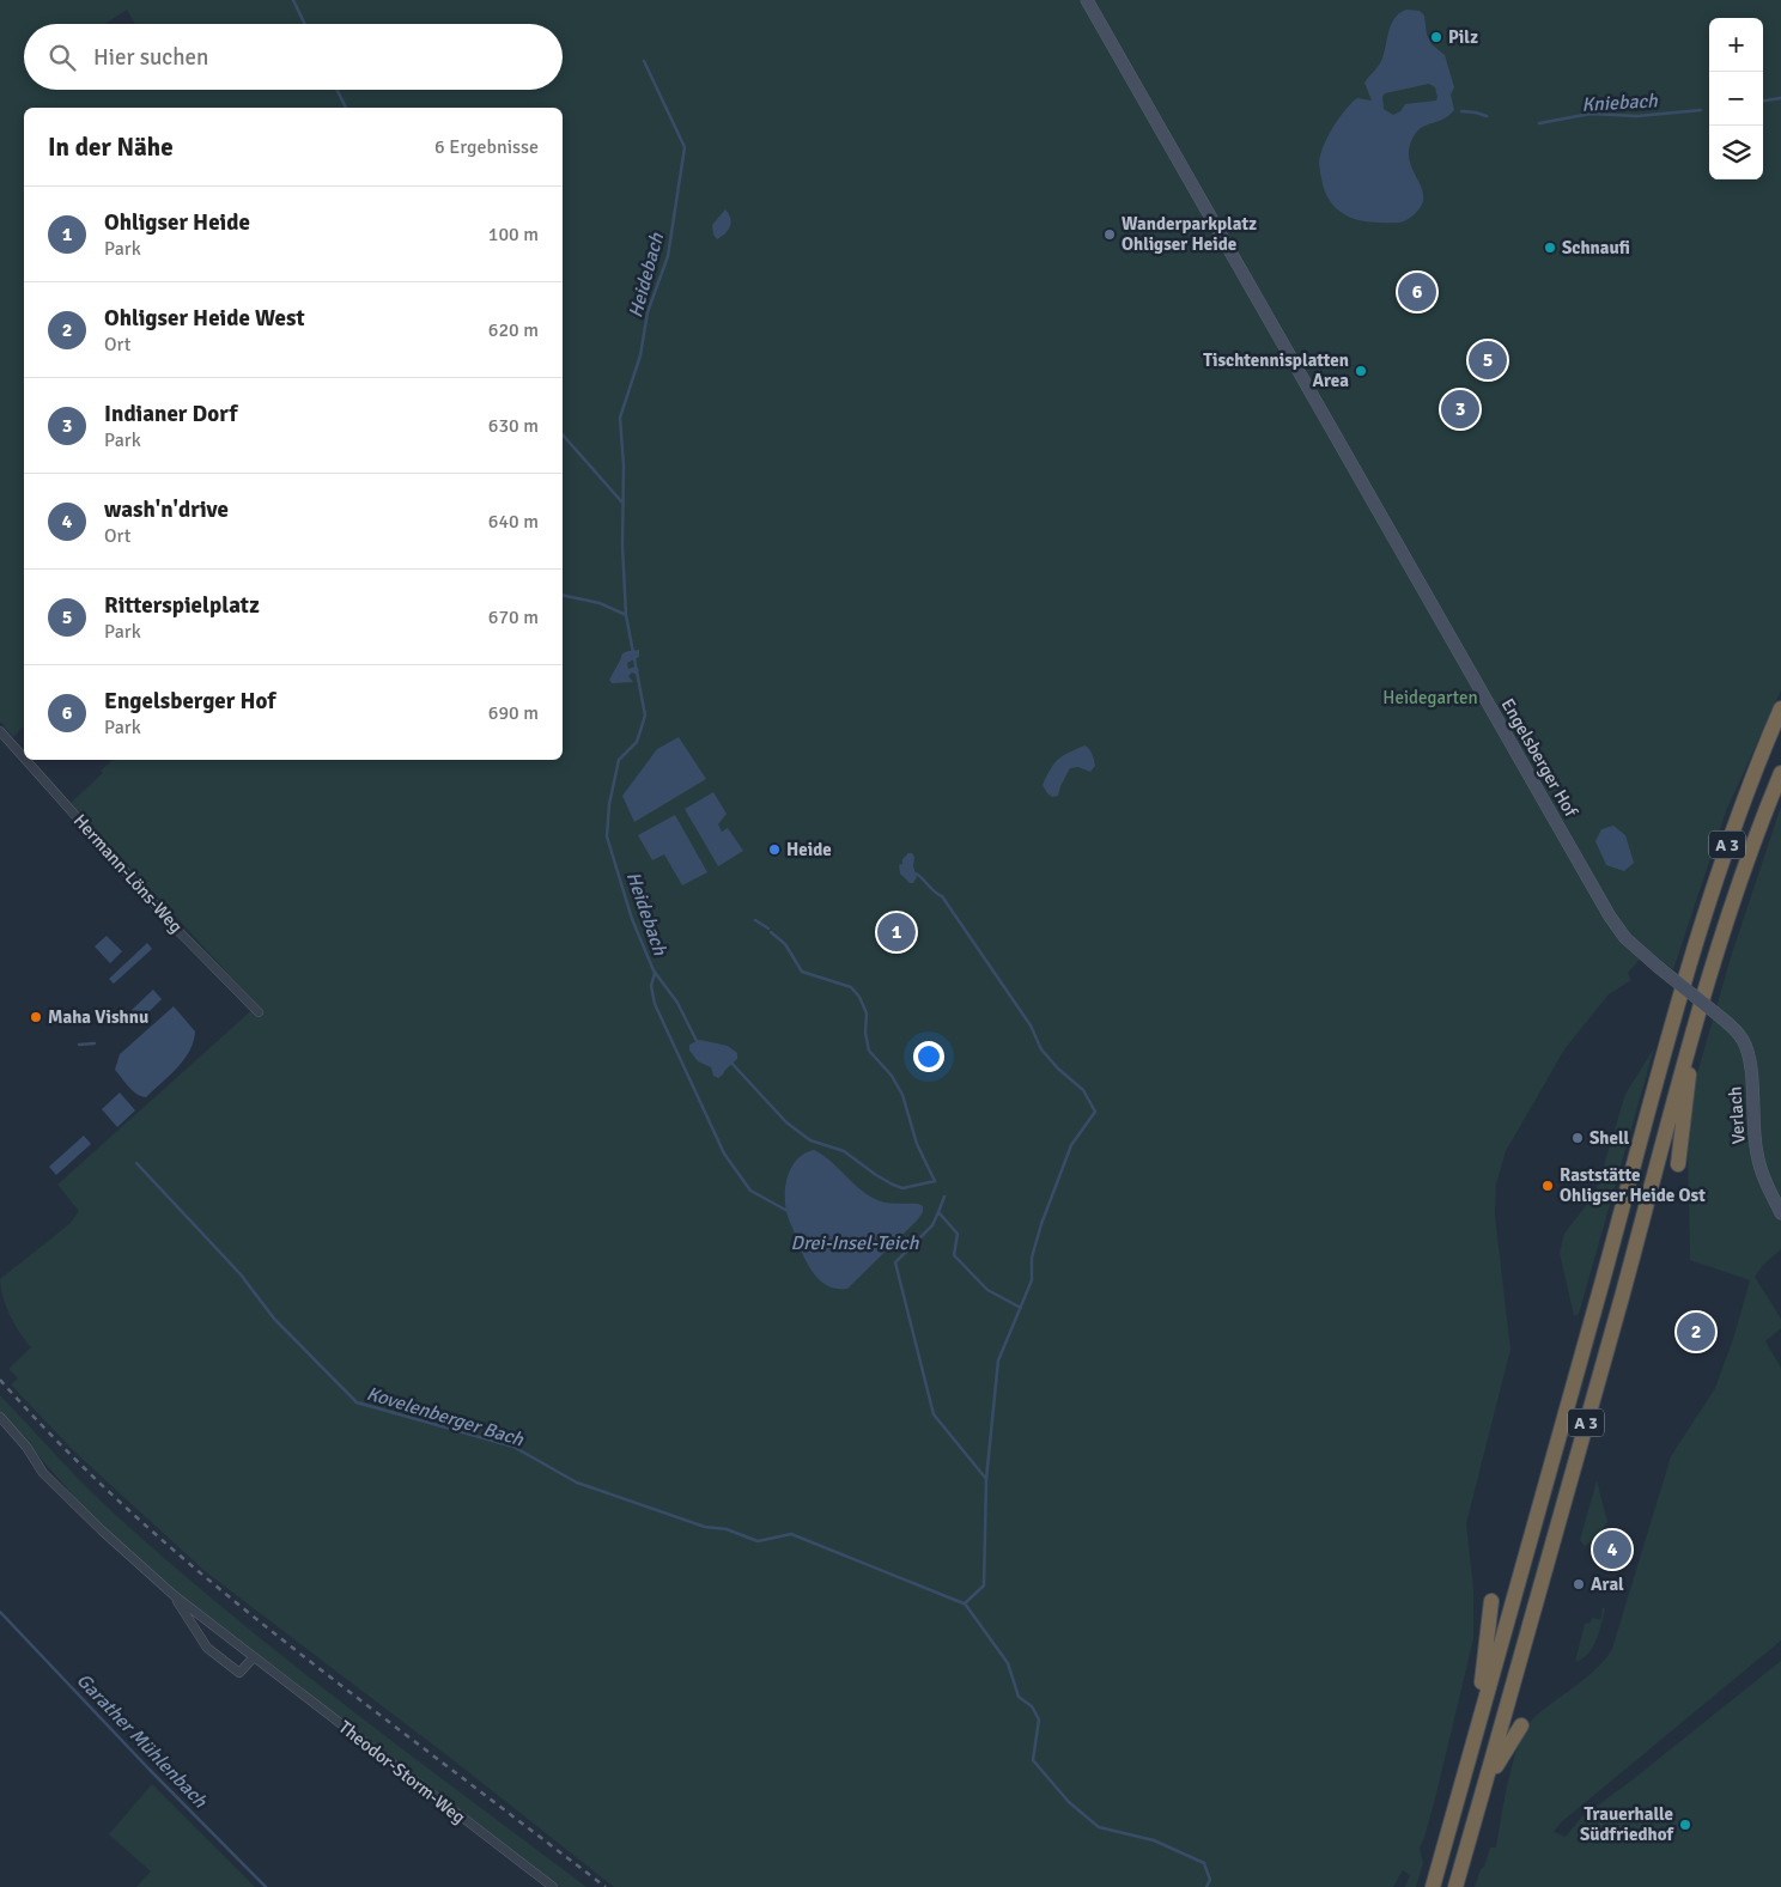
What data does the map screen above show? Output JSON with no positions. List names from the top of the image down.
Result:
{
  "streets": {
    "highway": ["A 3"],
    "street": [
      "Engelsberger Hof",
      "Hermann-Löns-Weg",
      "Verlach",
      "Theodor-Storm-Weg"
    ]
  },
  "crossings": [
    ["Engelsberger Hof", "Verlach"]
  ],
  "water": [
    "Kniebach",
    "Heidebach",
    "Drei-Insel-Teich",
    "Kovelenberger Bach",
    "Garather Mühlenbach"
  ],
  "parks": ["Heidegarten"],
  "places": [
    "Pilz",
    "Wanderparkplatz Ohligser Heide",
    "Schnaufi",
    "Tischtennisplatten Area",
    "Heide",
    "Maha Vishnu",
    "Shell",
    "Raststätte Ohligser Heide Ost",
    "Aral",
    "Trauerhalle Südfriedhof"
  ],
  "page": {
    "map_buttons": ["+", "−"],
    "search": "Hier suchen",
    "heading": ["In der Nähe", "6 Ergebnisse"],
    "list": [
      {
        "mark": "1",
        "name": "Ohligser Heide",
        "note": "Park",
        "value": "100 m"
      },
      {
        "mark": "2",
        "name": "Ohligser Heide West",
        "note": "Ort",
        "value": "620 m"
      },
      {
        "mark": "3",
        "name": "Indianer Dorf",
        "note": "Park",
        "value": "630 m"
      },
      {
        "mark": "4",
        "name": "wash'n'drive",
        "note": "Ort",
        "value": "640 m"
      },
      {
        "mark": "5",
        "name": "Ritterspielplatz",
        "note": "Park",
        "value": "670 m"
      },
      {
        "mark": "6",
        "name": "Engelsberger Hof",
        "note": "Park",
        "value": "690 m"
      }
    ],
    "pins": [
      "6",
      "5",
      "3",
      "1",
      "2",
      "4"
    ]
  }
}
